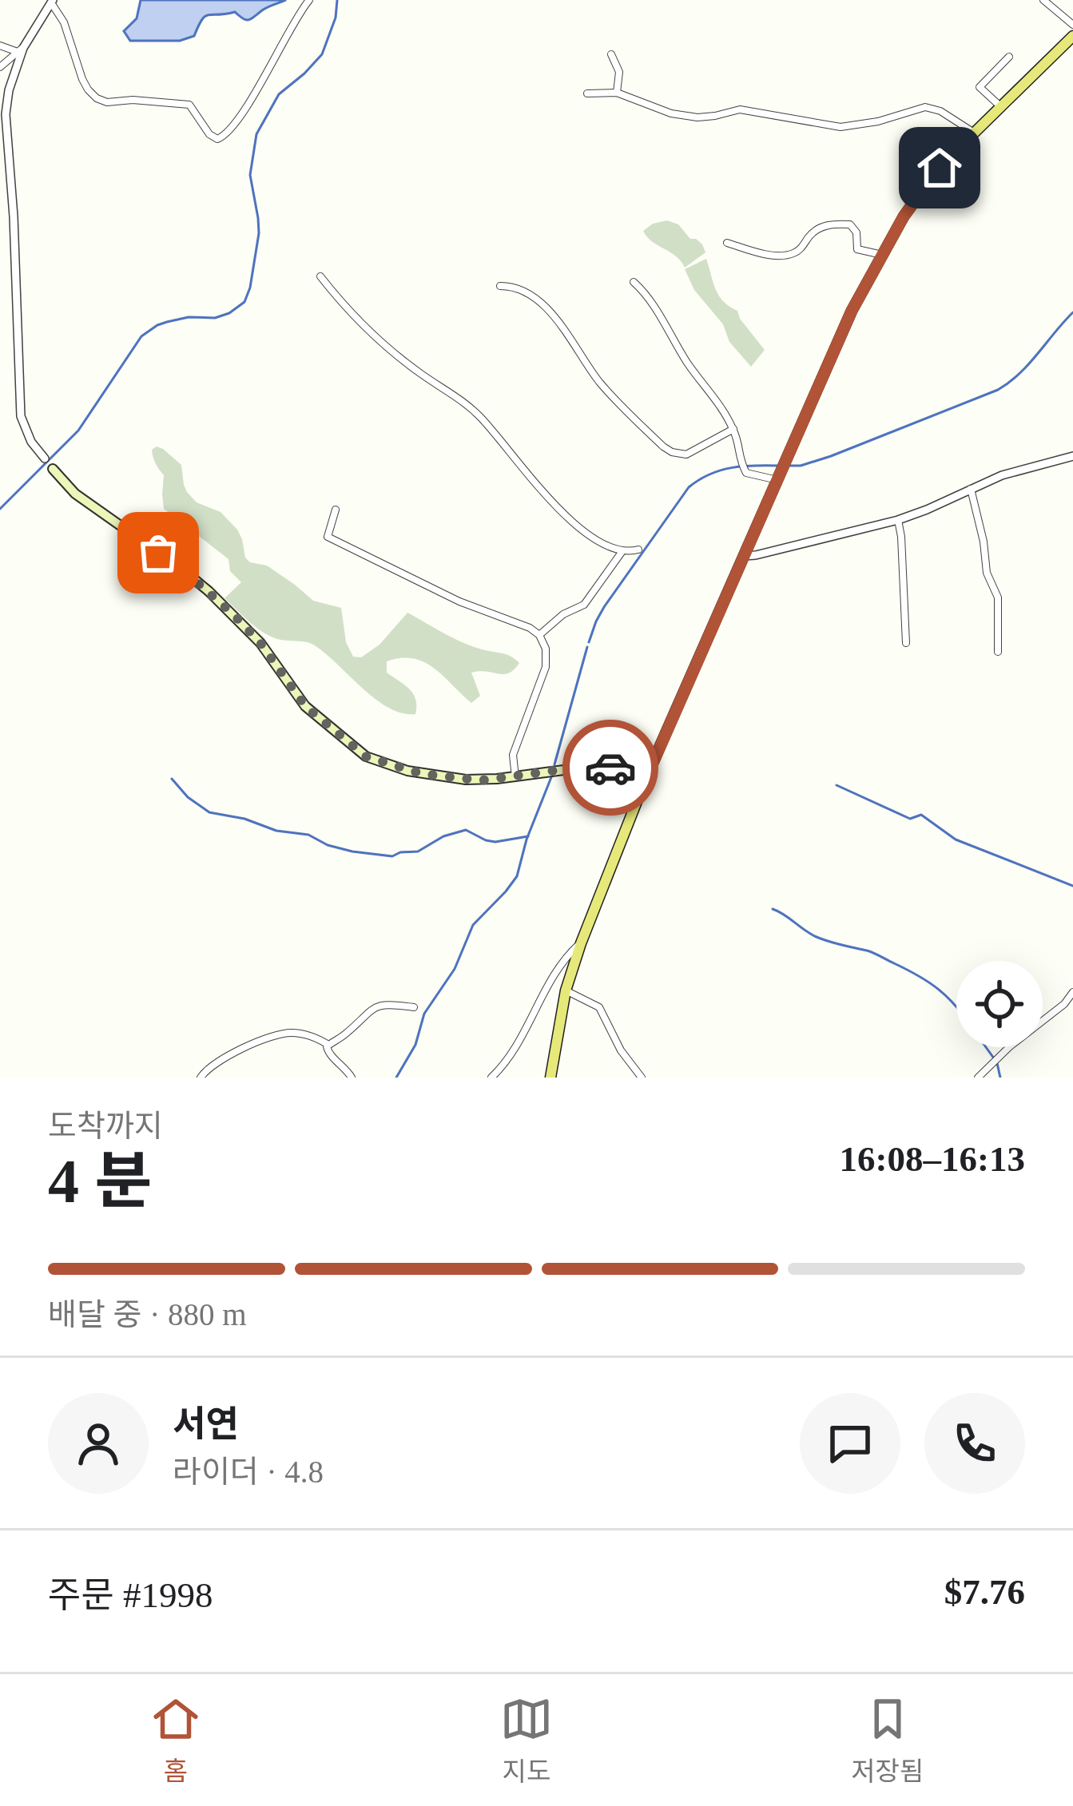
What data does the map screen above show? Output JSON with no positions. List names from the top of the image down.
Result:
{
  "page": {
    "heading": ["4 분", "도착까지", "16:08–16:13"],
    "panel": [
      "서연",
      "라이더 · 4.8",
      "주문 #1998",
      "$7.76"
    ],
    "bar": "배달 중 · 880 m",
    "tabs": ["홈", "지도", "저장됨"]
  }
}
